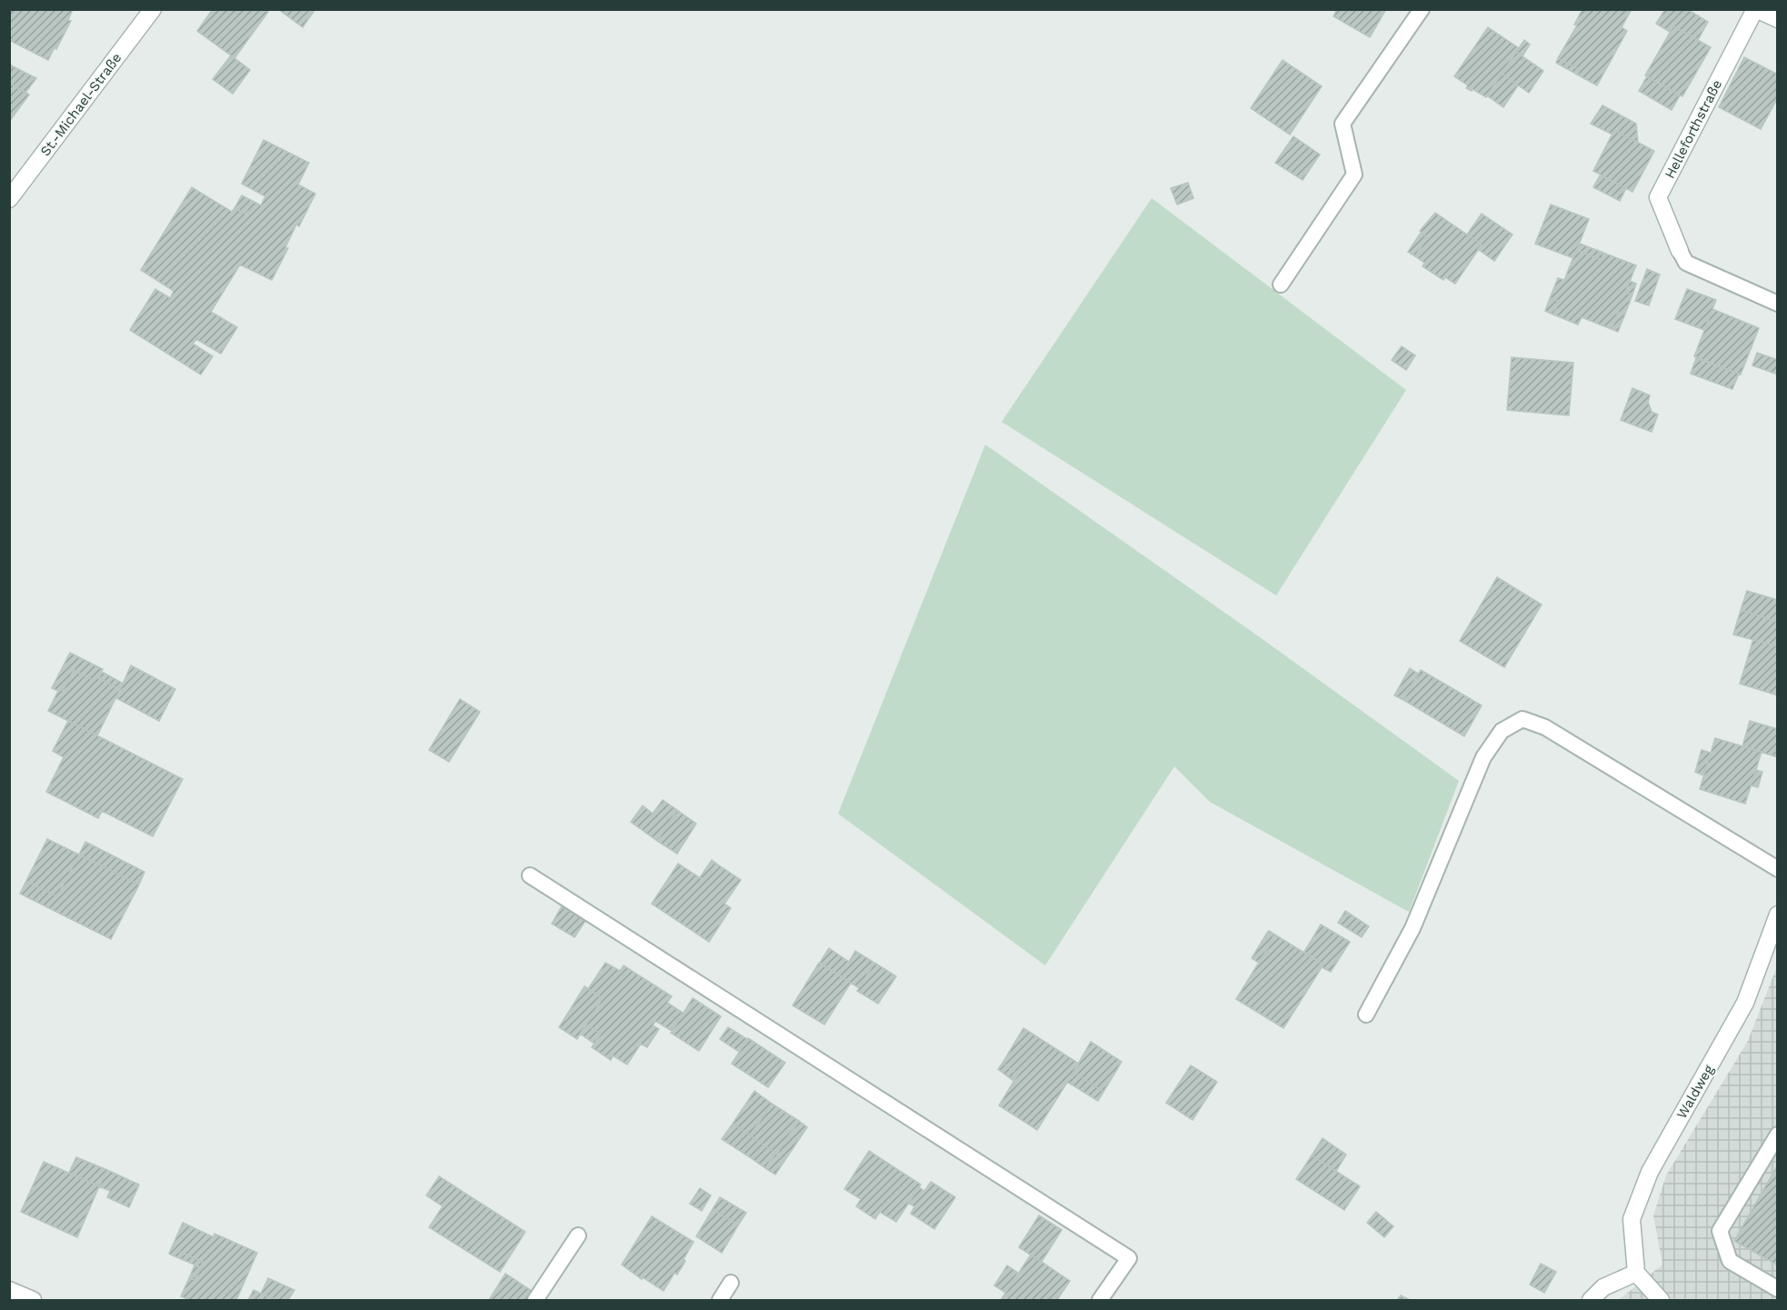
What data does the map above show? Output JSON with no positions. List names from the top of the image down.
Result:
{
  "streets": {
    "street": ["St.-Michael-Straße", "Helleforthstraße", "Waldweg"]
  }
}
